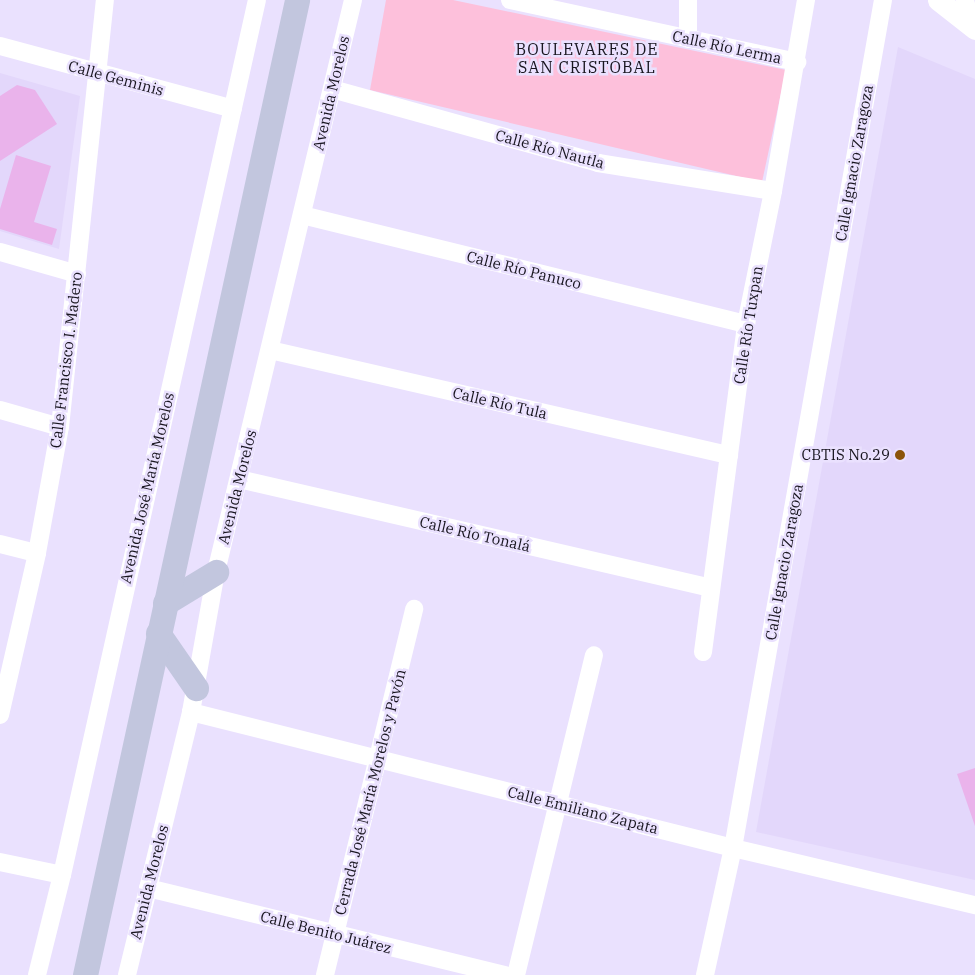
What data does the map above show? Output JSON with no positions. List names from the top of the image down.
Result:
{
  "streets": {
    "street": [
      "Calle Río Lerma",
      "Calle Geminis",
      "Avenida Morelos",
      "Calle Río Nautla",
      "Calle Ignacio Zaragoza",
      "Calle Río Panuco",
      "Calle Río Tuxpan",
      "Calle Francisco I. Madero",
      "Calle Río Tula",
      "Avenida José María Morelos",
      "Calle Río Tonalá",
      "Cerrada José María Morelos y Pavón",
      "Calle Emiliano Zapata",
      "Calle Benito Juárez"
    ]
  },
  "crossings": [
    ["Calle Río Lerma", "Calle Río Tuxpan"],
    ["Calle Geminis", "Calle Francisco I. Madero"],
    ["Calle Geminis", "Avenida José María Morelos"],
    ["Avenida Morelos", "Calle Río Nautla"],
    ["Avenida Morelos", "Calle Río Panuco"],
    ["Avenida Morelos", "Calle Río Tula"],
    ["Avenida Morelos", "Calle Río Tonalá"],
    ["Avenida Morelos", "Calle Emiliano Zapata"],
    ["Avenida Morelos", "Calle Benito Juárez"],
    ["Calle Río Nautla", "Calle Río Tuxpan"],
    ["Calle Ignacio Zaragoza", "Calle Emiliano Zapata"],
    ["Calle Río Panuco", "Calle Río Tuxpan"],
    ["Calle Río Tuxpan", "Calle Río Tula"],
    ["Calle Río Tuxpan", "Calle Río Tonalá"],
    ["Cerrada José María Morelos y Pavón", "Calle Emiliano Zapata"],
    ["Cerrada José María Morelos y Pavón", "Calle Benito Juárez"]
  ],
  "districts": ["BOULEVARES DE SAN CRISTÓBAL"],
  "places": ["CBTIS No.29"]
}
